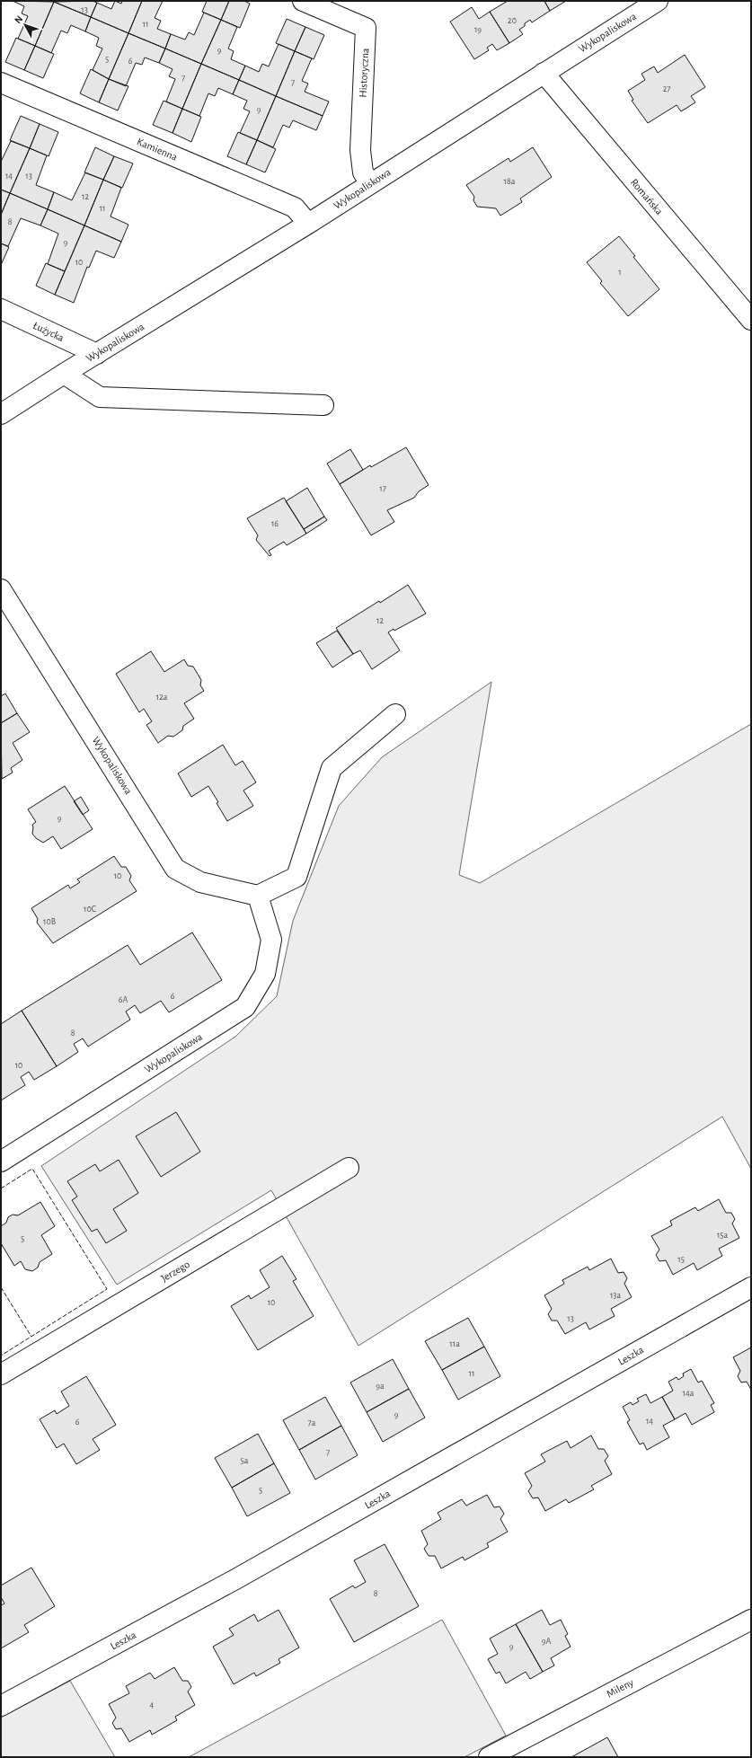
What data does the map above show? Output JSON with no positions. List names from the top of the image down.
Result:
{
  "streets": {
    "street": [
      "Wykopaliskowa",
      "Historyczna",
      "Kamienna",
      "Romańska",
      "Łużycka",
      "Jerzego",
      "Leszka",
      "Mileny"
    ]
  },
  "crossings": [
    ["Wykopaliskowa", "Historyczna"],
    ["Wykopaliskowa", "Kamienna"],
    ["Wykopaliskowa", "Romańska"],
    ["Wykopaliskowa", "Łużycka"]
  ],
  "house_numbers": [
    "13",
    "20",
    "11",
    "19",
    "9",
    "5",
    "6",
    "7",
    "7",
    "27",
    "9",
    "14",
    "13",
    "18a",
    "12",
    "11",
    "8",
    "9",
    "10",
    "1",
    "17",
    "16",
    "12",
    "12a",
    "9",
    "10",
    "10C",
    "10B",
    "6",
    "6A",
    "8",
    "10",
    "15a",
    "5",
    "15",
    "13a",
    "10",
    "13",
    "11a",
    "11",
    "9a",
    "14a",
    "9",
    "14",
    "6",
    "7a",
    "7",
    "5a",
    "5",
    "8",
    "9A",
    "9",
    "4"
  ],
  "north": "top left"
}
